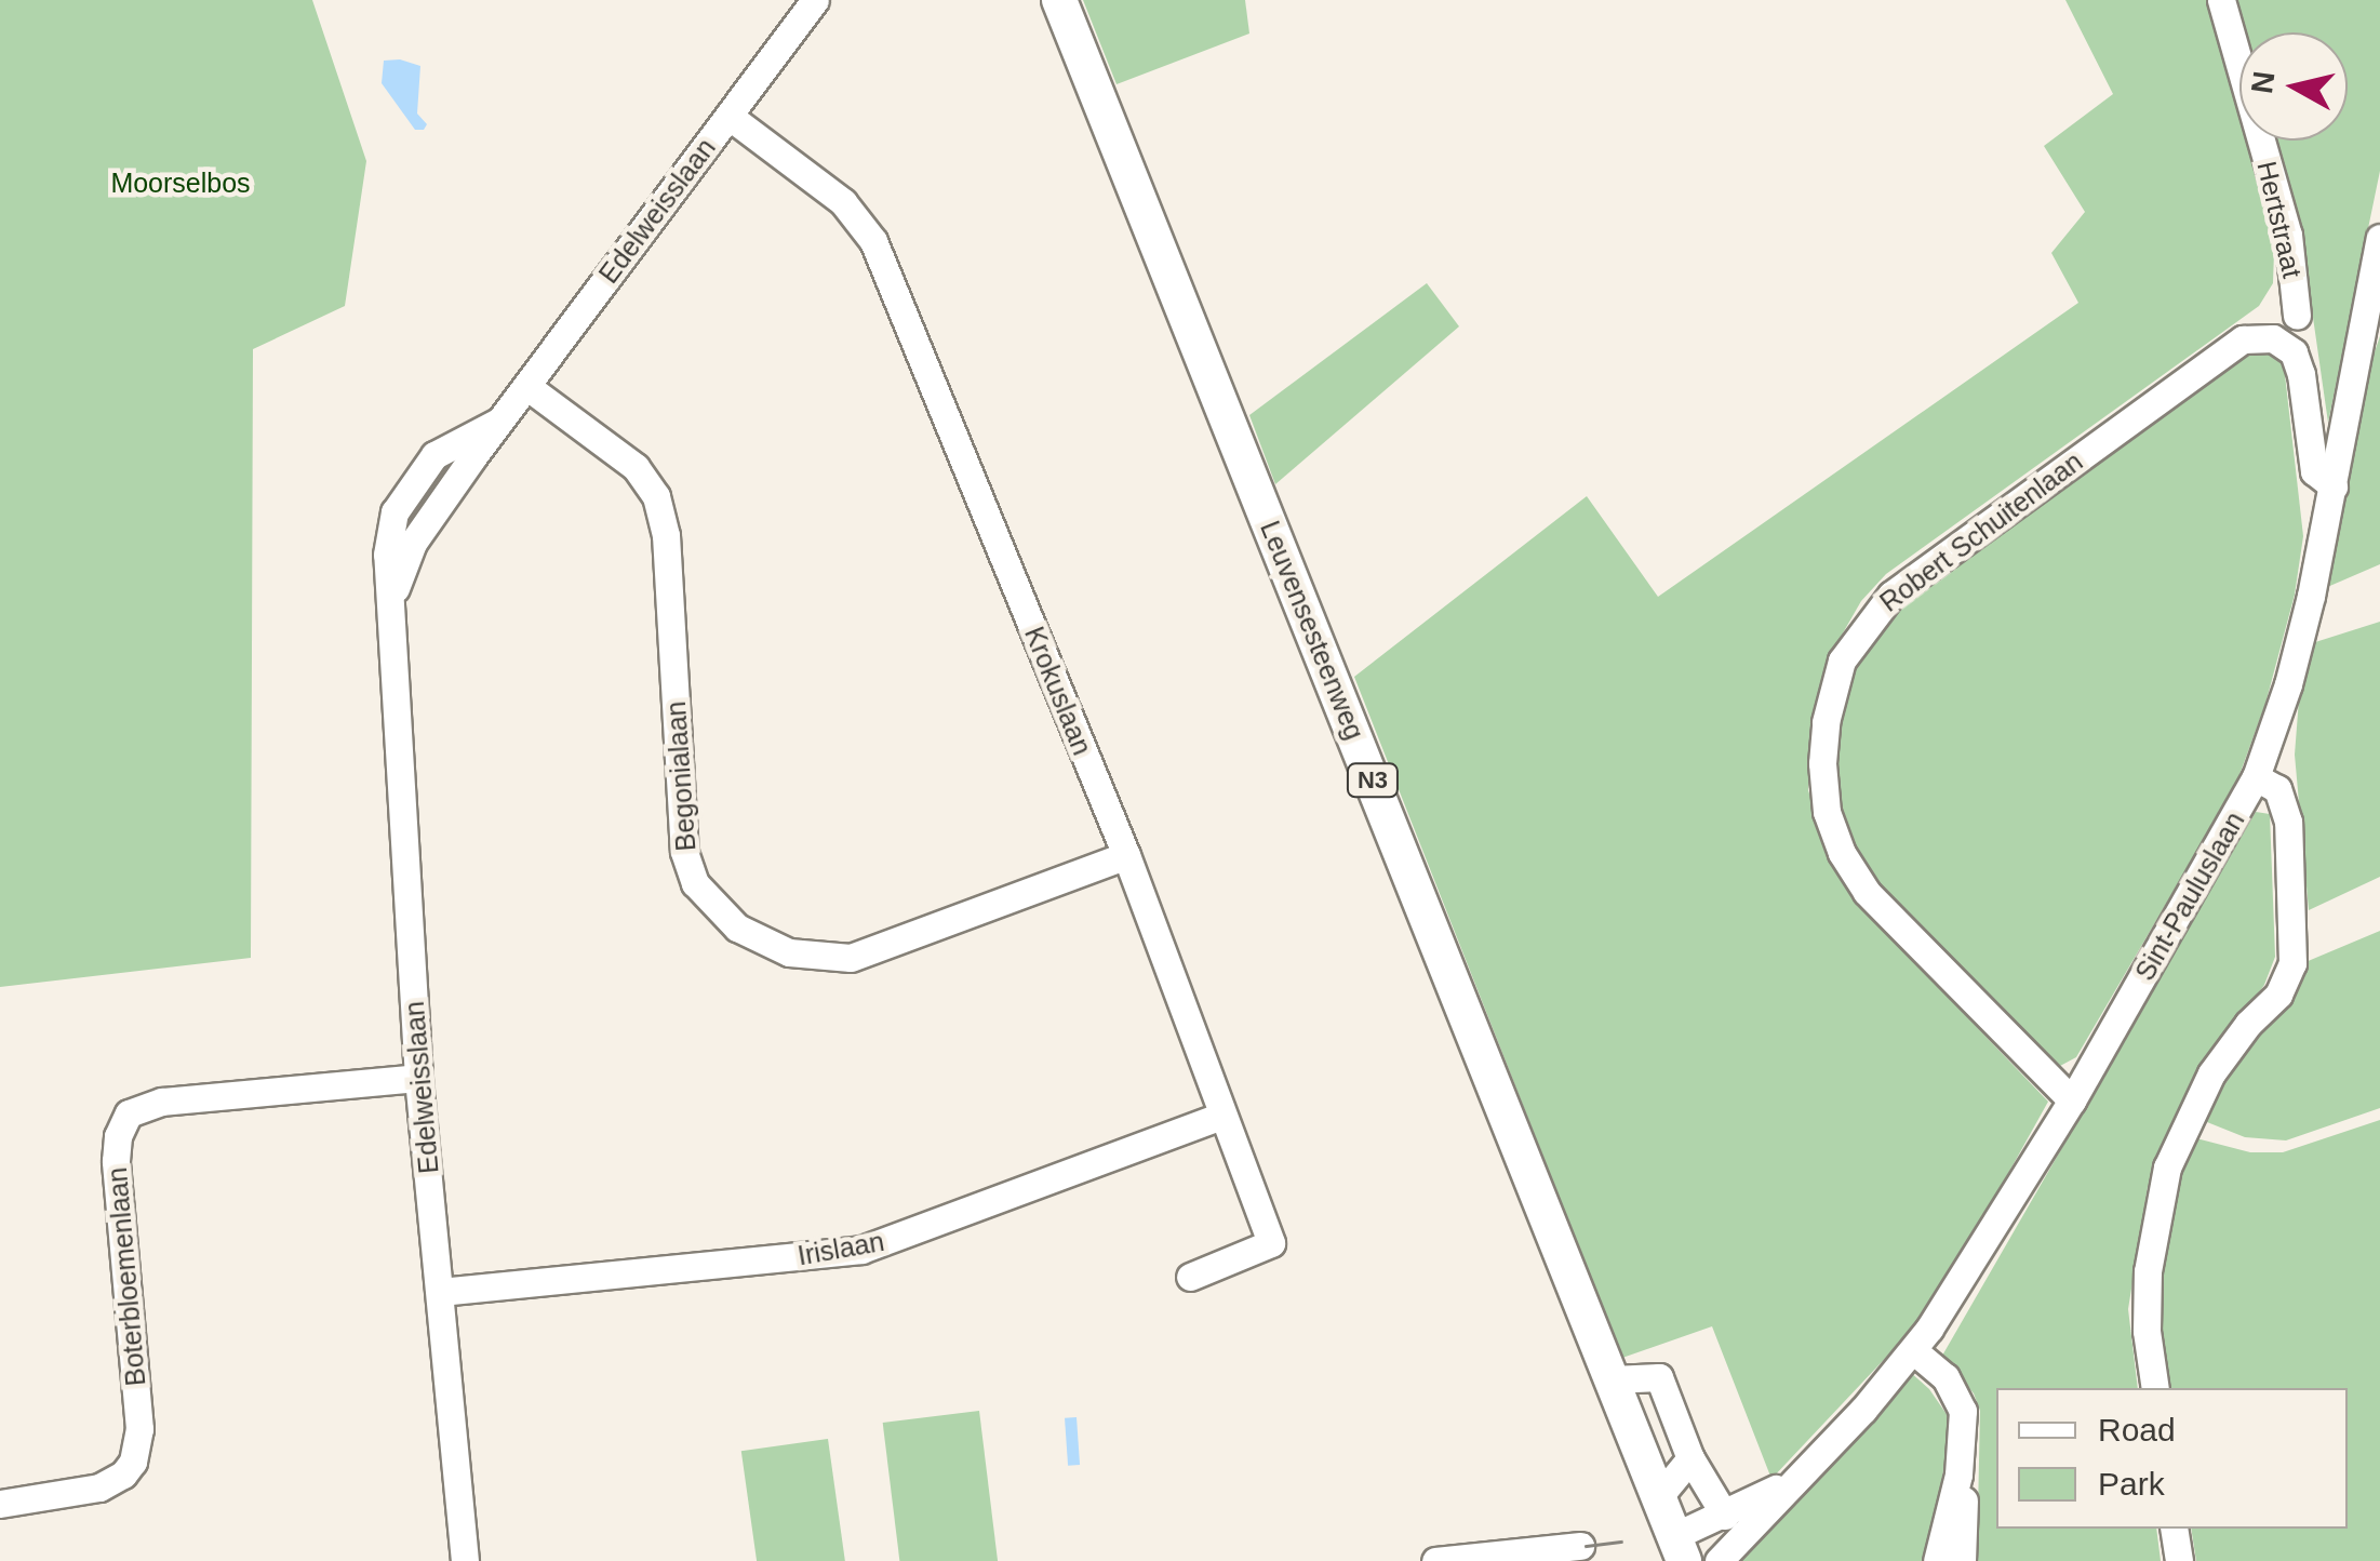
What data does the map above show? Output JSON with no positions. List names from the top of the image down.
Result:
{
  "streets": {
    "main road": ["Leuvensesteenweg", "N3"],
    "street": [
      "Edelweisslaan",
      "Hertstraat",
      "Robert Schuitenlaan",
      "Krokuslaan",
      "Begonialaan",
      "Sint-Pauluslaan",
      "Irislaan",
      "Boterbloemenlaan"
    ]
  },
  "crossings": [
    ["Edelweisslaan", "Krokuslaan"],
    ["Edelweisslaan", "Begonialaan"],
    ["Edelweisslaan", "Irislaan"],
    ["Edelweisslaan", "Boterbloemenlaan"],
    ["Robert Schuitenlaan", "Sint-Pauluslaan"],
    ["Leuvensesteenweg", "Sint-Pauluslaan"],
    ["Krokuslaan", "Begonialaan"],
    ["Krokuslaan", "Irislaan"]
  ],
  "parks": ["Moorselbos"],
  "legend": ["Road", "Park"],
  "north": "left"
}
